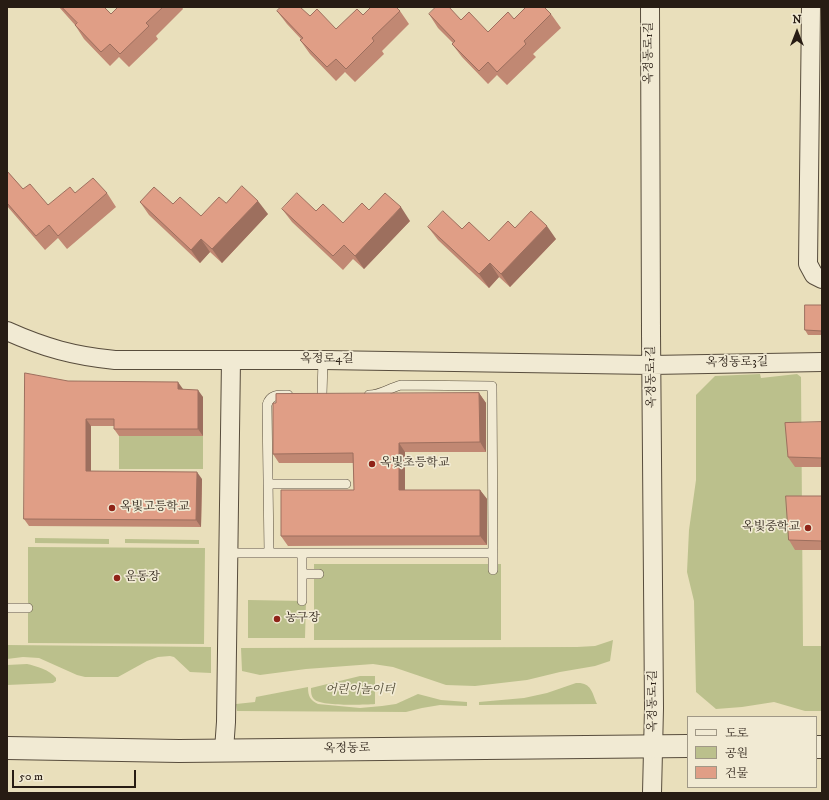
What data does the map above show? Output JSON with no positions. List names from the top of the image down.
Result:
{
  "streets": {
    "street": [
      "옥정동로1길",
      "옥정로4길",
      "옥정동로3길",
      "옥정동로"
    ]
  },
  "crossings": [
    ["옥정동로1길", "옥정로4길"],
    ["옥정동로1길", "옥정동로3길"],
    ["옥정동로1길", "옥정동로"],
    ["옥정로4길", "옥정동로3길"]
  ],
  "parks": ["어린이놀이터"],
  "places": [
    "옥빛초등학교",
    "옥빛고등학교",
    "옥빛중학교",
    "운동장",
    "농구장"
  ],
  "legend": ["도로", "공원", "건물"],
  "scale_bar": "50 m",
  "north": "top"
}
